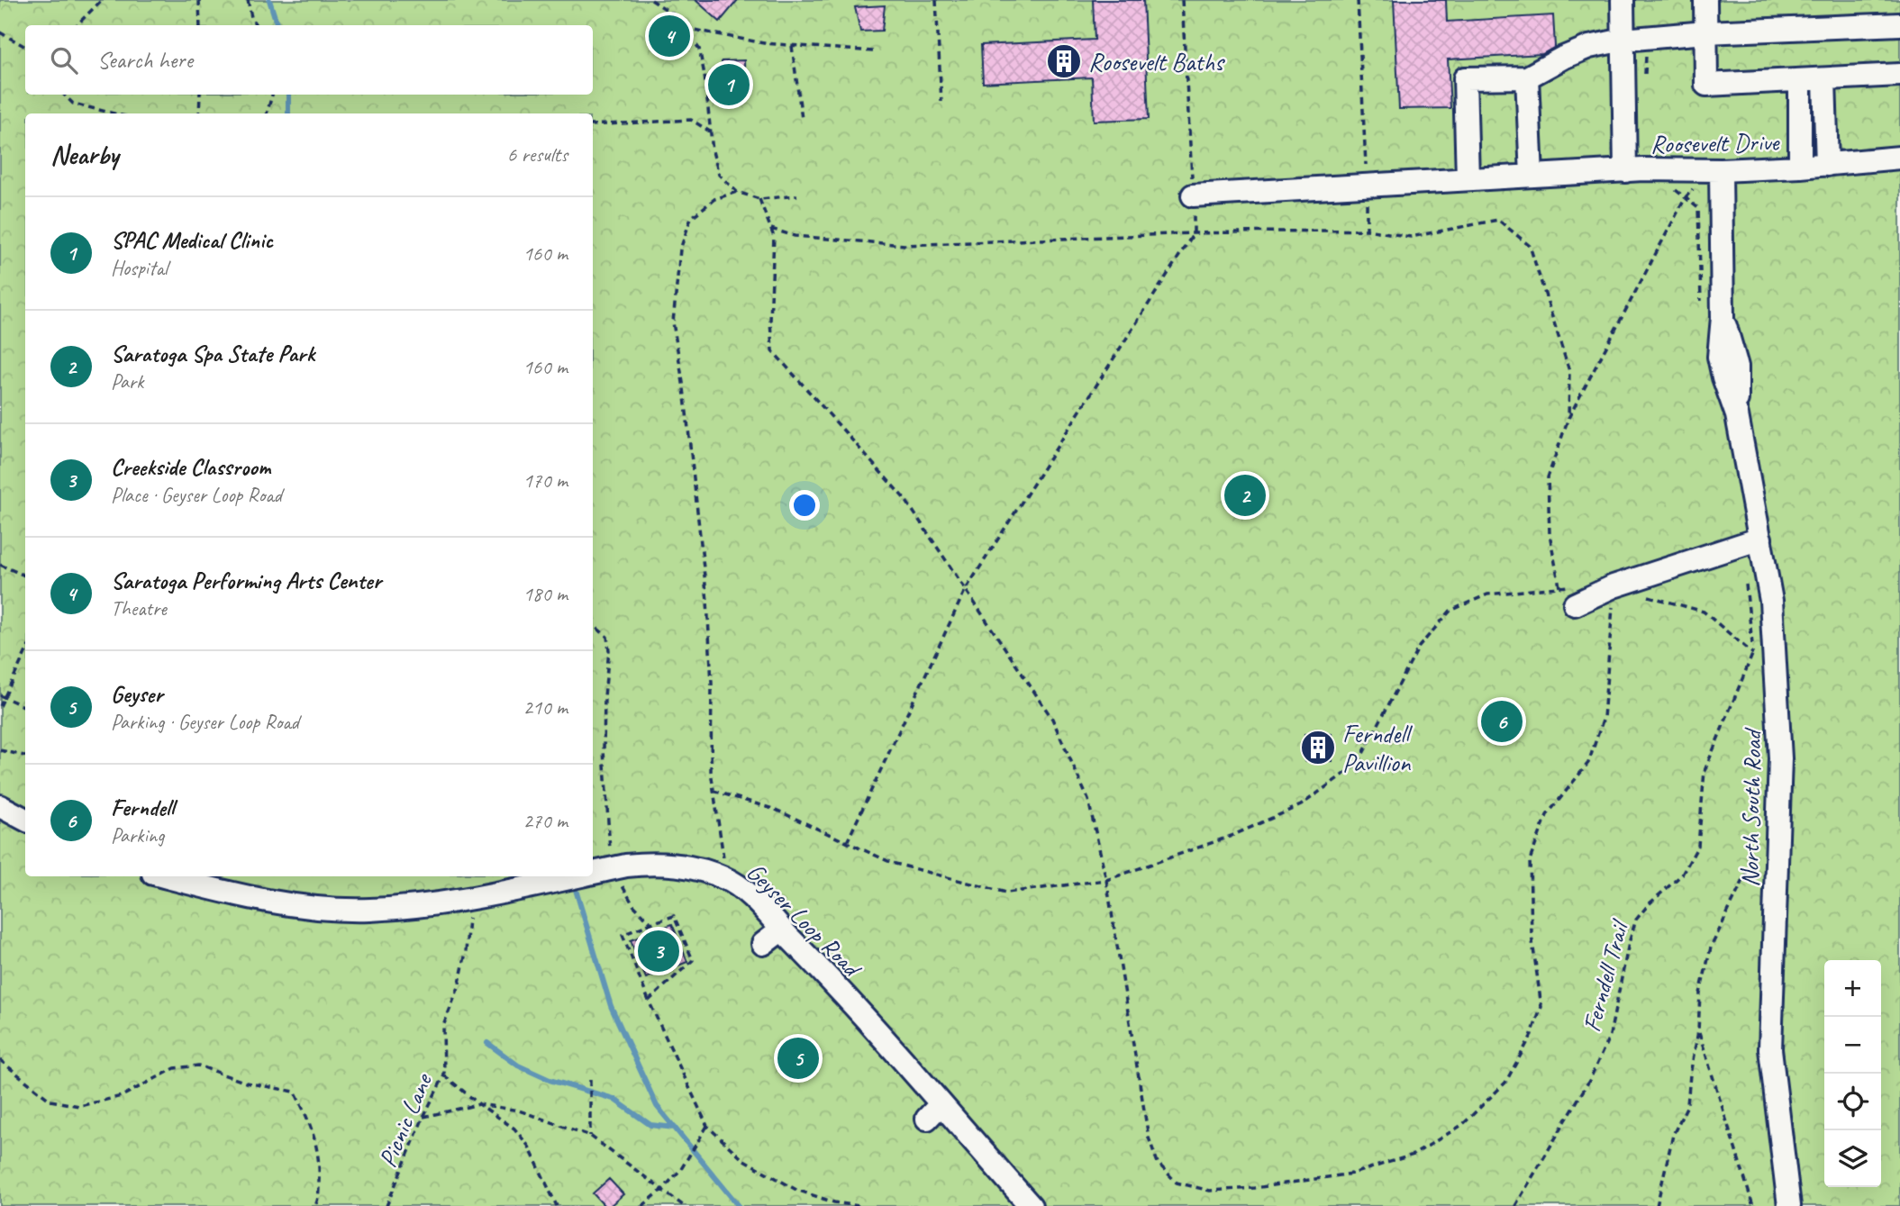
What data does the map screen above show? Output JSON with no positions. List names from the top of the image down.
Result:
{
  "streets": {
    "street": ["Roosevelt Drive", "North South Road", "Geyser Loop Road"],
    "path": ["Ferndell Trail", "Picnic Lane"]
  },
  "crossings": [
    ["Roosevelt Drive", "North South Road"],
    ["Geyser Loop Road", "Picnic Lane"]
  ],
  "places": {
    "building": ["Roosevelt Baths", "Ferndell Pavillion"]
  },
  "page": {
    "pins": [
      "4",
      "1",
      "2",
      "6",
      "3",
      "5"
    ],
    "search": "Search here",
    "heading": ["Nearby", "6 results"],
    "list": [
      {
        "mark": "1",
        "name": "SPAC Medical Clinic",
        "note": "Hospital",
        "value": "160 m"
      },
      {
        "mark": "2",
        "name": "Saratoga Spa State Park",
        "note": "Park",
        "value": "160 m"
      },
      {
        "mark": "3",
        "name": "Creekside Classroom",
        "note": "Place · Geyser Loop Road",
        "value": "170 m"
      },
      {
        "mark": "4",
        "name": "Saratoga Performing Arts Center",
        "note": "Theatre",
        "value": "180 m"
      },
      {
        "mark": "5",
        "name": "Geyser",
        "note": "Parking · Geyser Loop Road",
        "value": "210 m"
      },
      {
        "mark": "6",
        "name": "Ferndell",
        "note": "Parking",
        "value": "270 m"
      }
    ],
    "map_buttons": ["+", "−"]
  }
}
